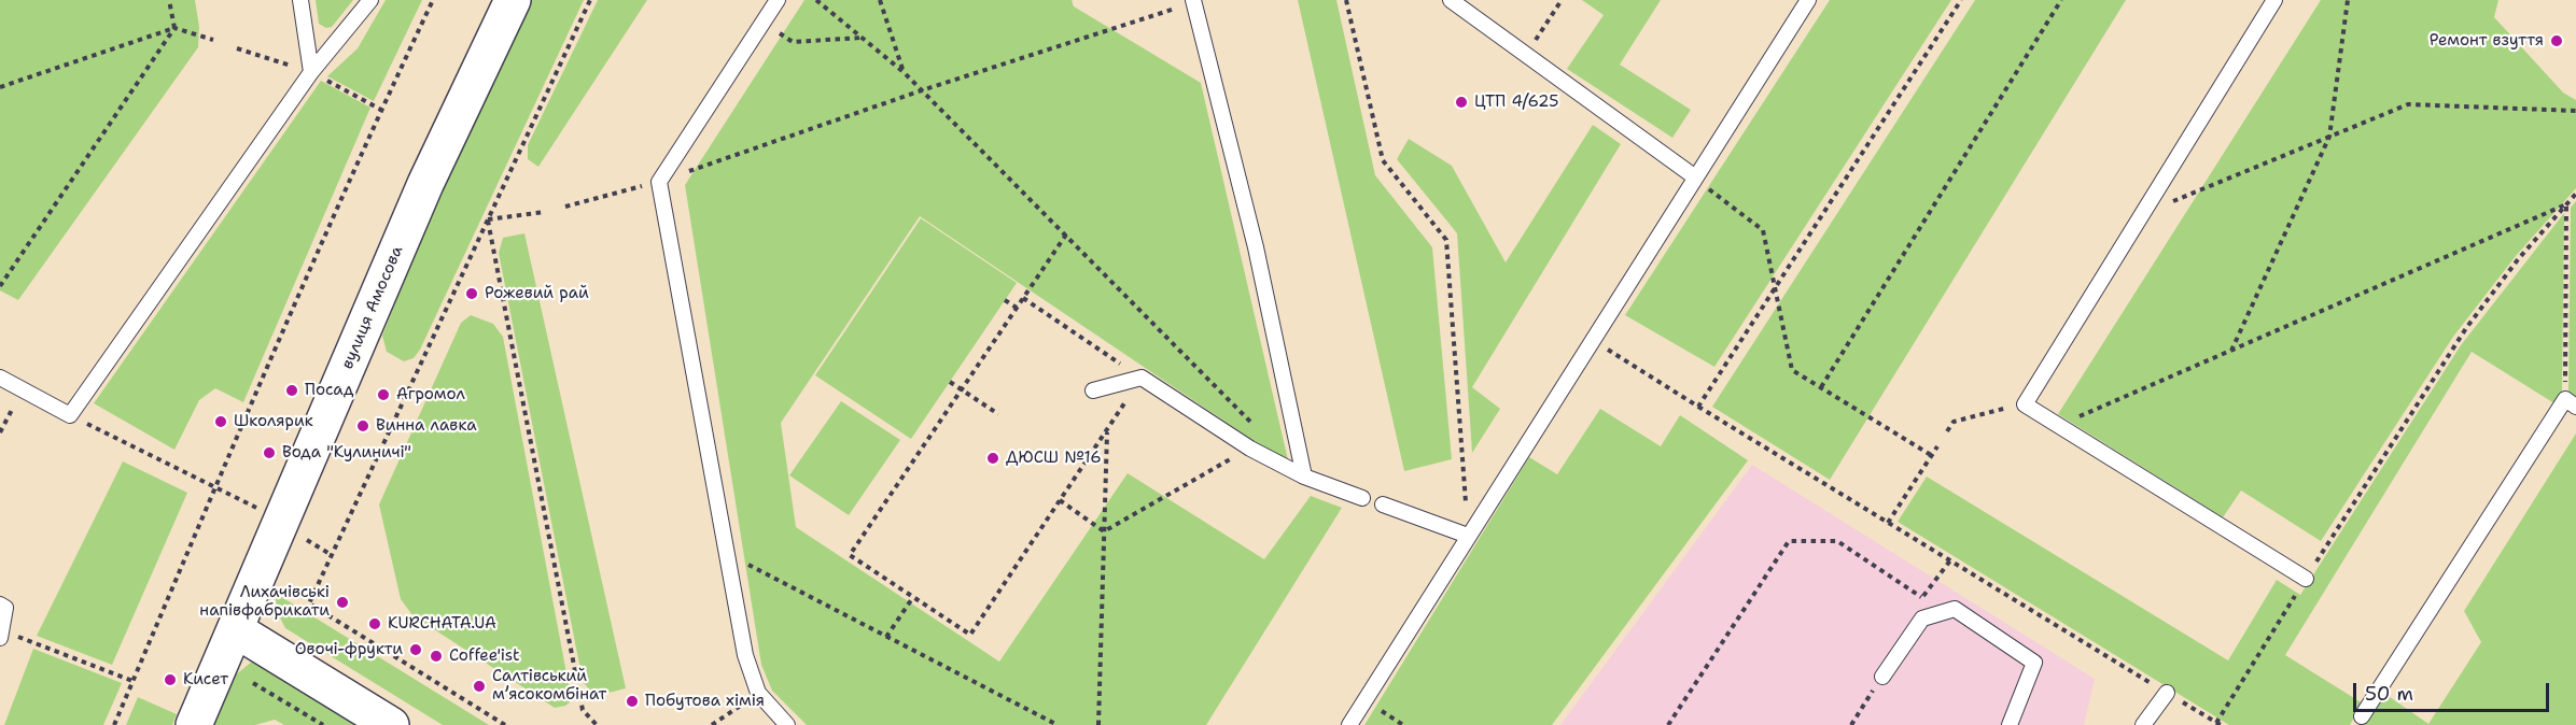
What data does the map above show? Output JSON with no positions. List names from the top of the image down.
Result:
{
  "streets": {
    "street": ["вулиця Амосова"]
  },
  "places": [
    "Ремонт взуття",
    "ЦТП 4/625",
    "Рожевий рай",
    "Посад",
    "Агромол",
    "Школярик",
    "Винна лавка",
    "Вода \"Кулиничі\"",
    "ДЮСШ №16",
    "Лихачівські напівфабрикати",
    "KURCHATA.UA",
    "Овочі-фрукти",
    "Coffee'ist",
    "Кисет",
    "Салтівський мʼясокомбінат",
    "Побутова хімія"
  ],
  "scale_bar": "50 m"
}
